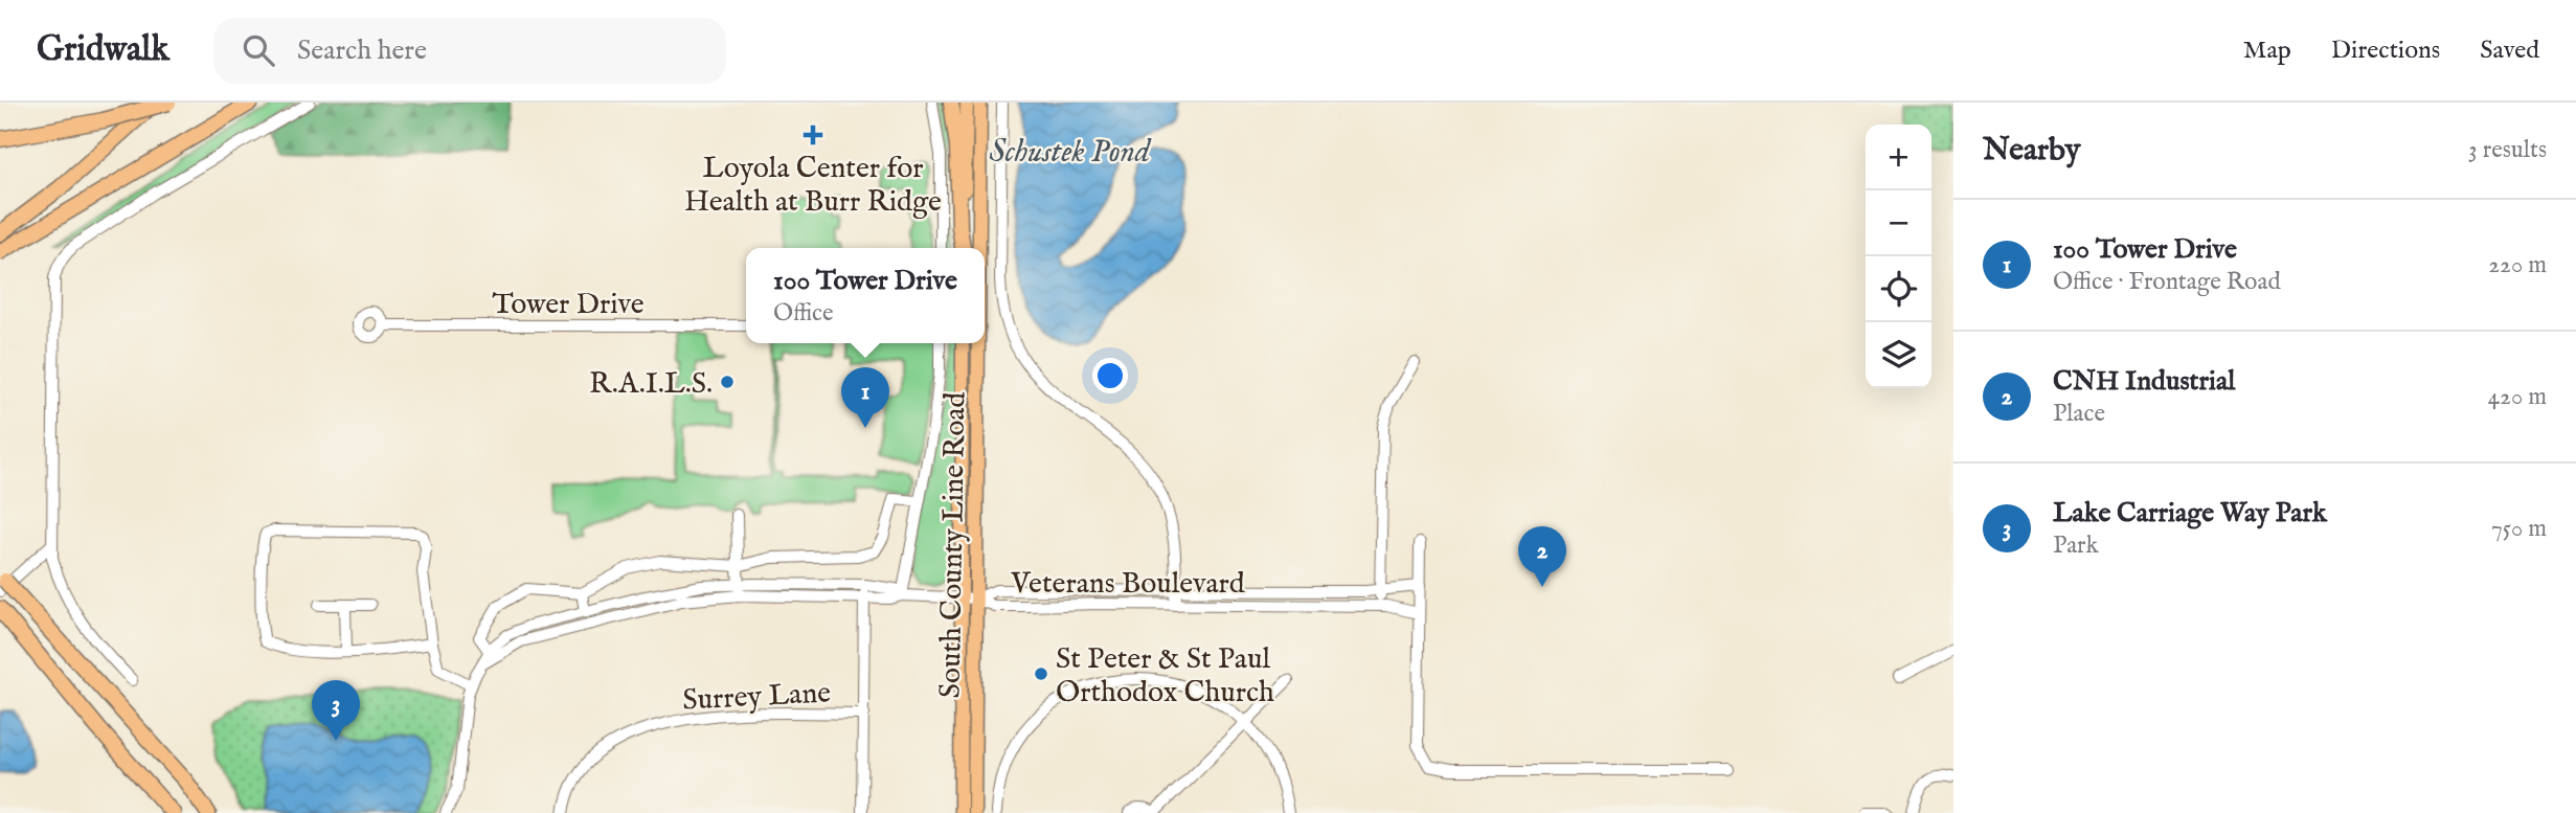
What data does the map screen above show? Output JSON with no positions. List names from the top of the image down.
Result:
{
  "streets": {
    "main road": ["South County Line Road"],
    "street": ["Tower Drive", "Veterans Boulevard", "Surrey Lane"]
  },
  "crossings": [
    ["South County Line Road", "Veterans Boulevard"]
  ],
  "water": ["Schustek Pond"],
  "places": {
    "health": ["Loyola Center for Health at Burr Ridge"],
    "other": ["R.A.I.L.S.", "St Peter & St Paul Orthodox Church"]
  },
  "page": {
    "header": "Gridwalk",
    "search": "Search here",
    "nav": ["Map", "Directions", "Saved"],
    "heading": ["Nearby", "3 results"],
    "map_buttons": ["+", "−"],
    "list": [
      {
        "mark": "1",
        "name": "100 Tower Drive",
        "note": "Office · Frontage Road",
        "value": "220 m"
      },
      {
        "mark": "2",
        "name": "CNH Industrial",
        "note": "Place",
        "value": "420 m"
      },
      {
        "mark": "3",
        "name": "Lake Carriage Way Park",
        "note": "Park",
        "value": "750 m"
      }
    ],
    "popup": ["100 Tower Drive", "Office"],
    "pins": ["1", "2", "3"]
  }
}
